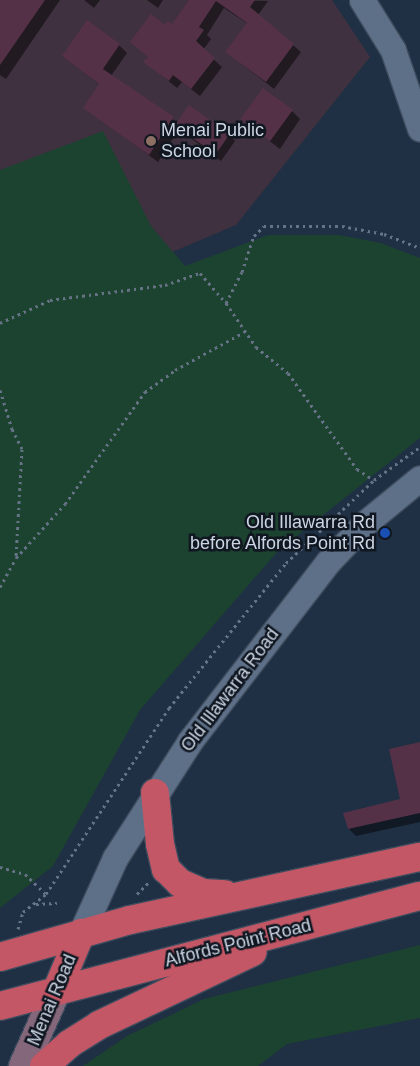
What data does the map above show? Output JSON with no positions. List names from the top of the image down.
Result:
{
  "streets": {
    "highway": ["Alfords Point Road", "Menai Road"],
    "street": ["Old Illawarra Road"]
  },
  "crossings": [
    ["Old Illawarra Road", "Menai Road"],
    ["Alfords Point Road", "Menai Road"]
  ],
  "places": ["Menai Public School", "Old Illawarra Rd before Alfords Point Rd"]
}
